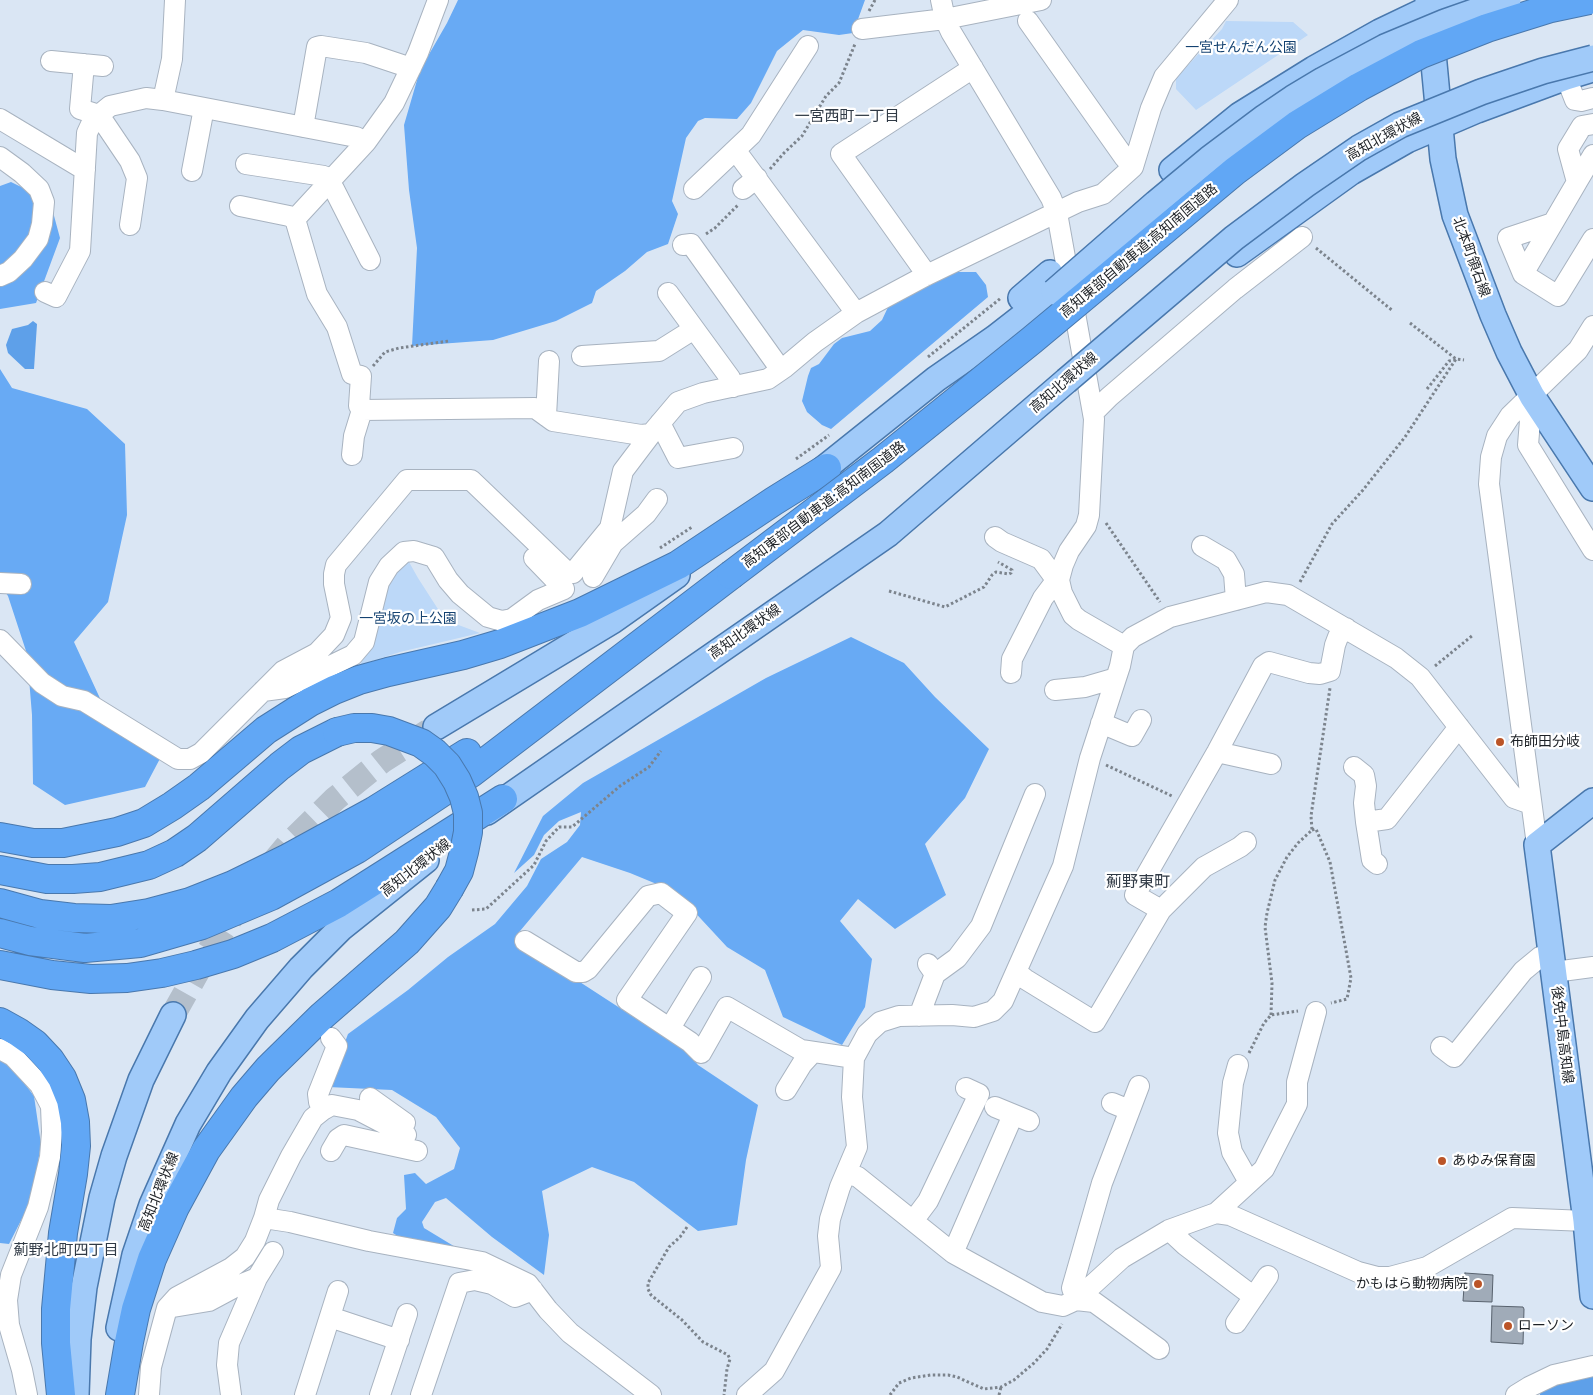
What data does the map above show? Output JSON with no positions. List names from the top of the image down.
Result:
{
  "streets": {
    "highway": ["高知東部自動車道;高知南国道路"],
    "main road": ["高知北環状線", "北本町領石線", "後免中島高知線"]
  },
  "districts": ["一宮西町一丁目", "薊野東町", "薊野北町四丁目"],
  "parks": ["一宮せんだん公園", "一宮坂の上公園"],
  "places": [
    "布師田分岐",
    "あゆみ保育園",
    "かもはら動物病院",
    "ローソン"
  ]
}
